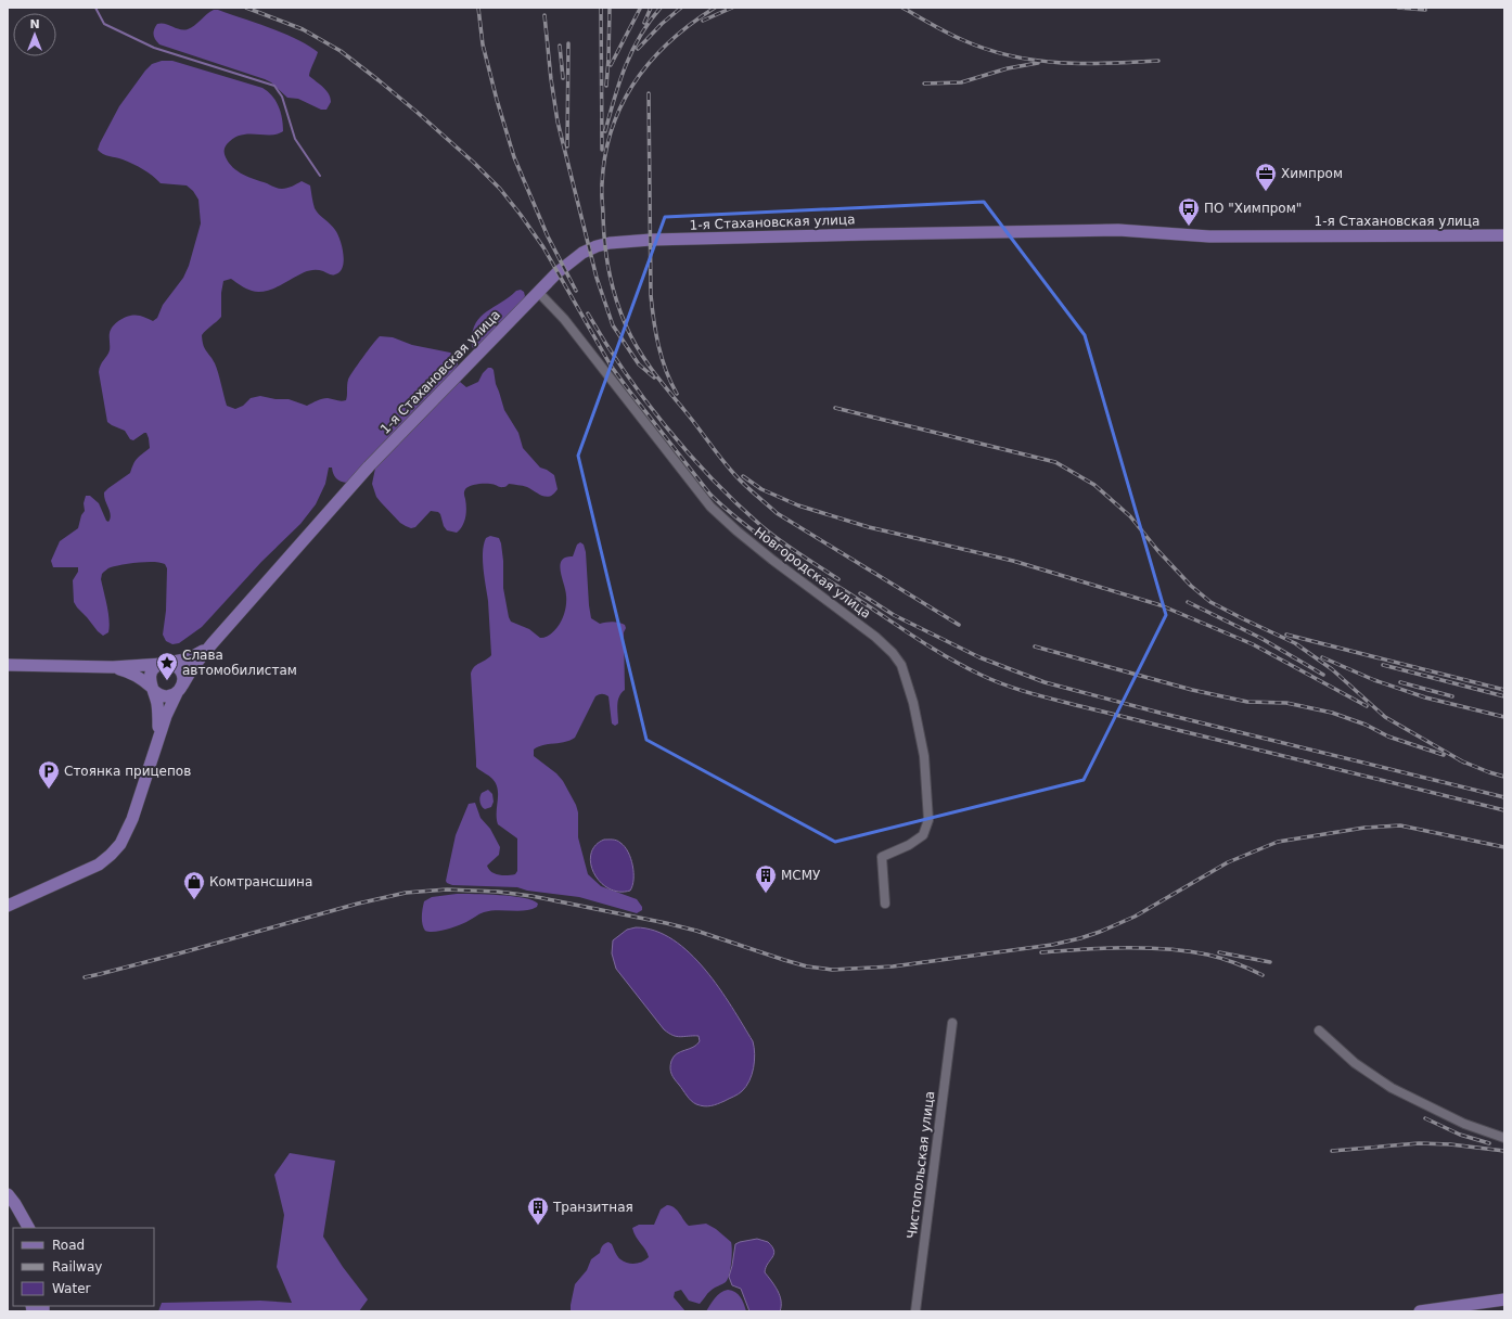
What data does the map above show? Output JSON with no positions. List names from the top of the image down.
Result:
{
  "streets": {
    "main road": ["1-я Стахановская улица"],
    "street": ["Новгородская улица", "Чистопольская улица"]
  },
  "crossings": [
    ["1-я Стахановская улица", "Новгородская улица"]
  ],
  "places": {
    "office": ["Химпром"],
    "bus stop": ["ПО \"Химпром\""],
    "place": ["Слава автомобилистам"],
    "parking": ["Стоянка прицепов"],
    "building": ["МСМУ", "Транзитная"],
    "shop": ["Комтрансшина"]
  },
  "legend": ["Road", "Railway", "Water"],
  "north": "top"
}
